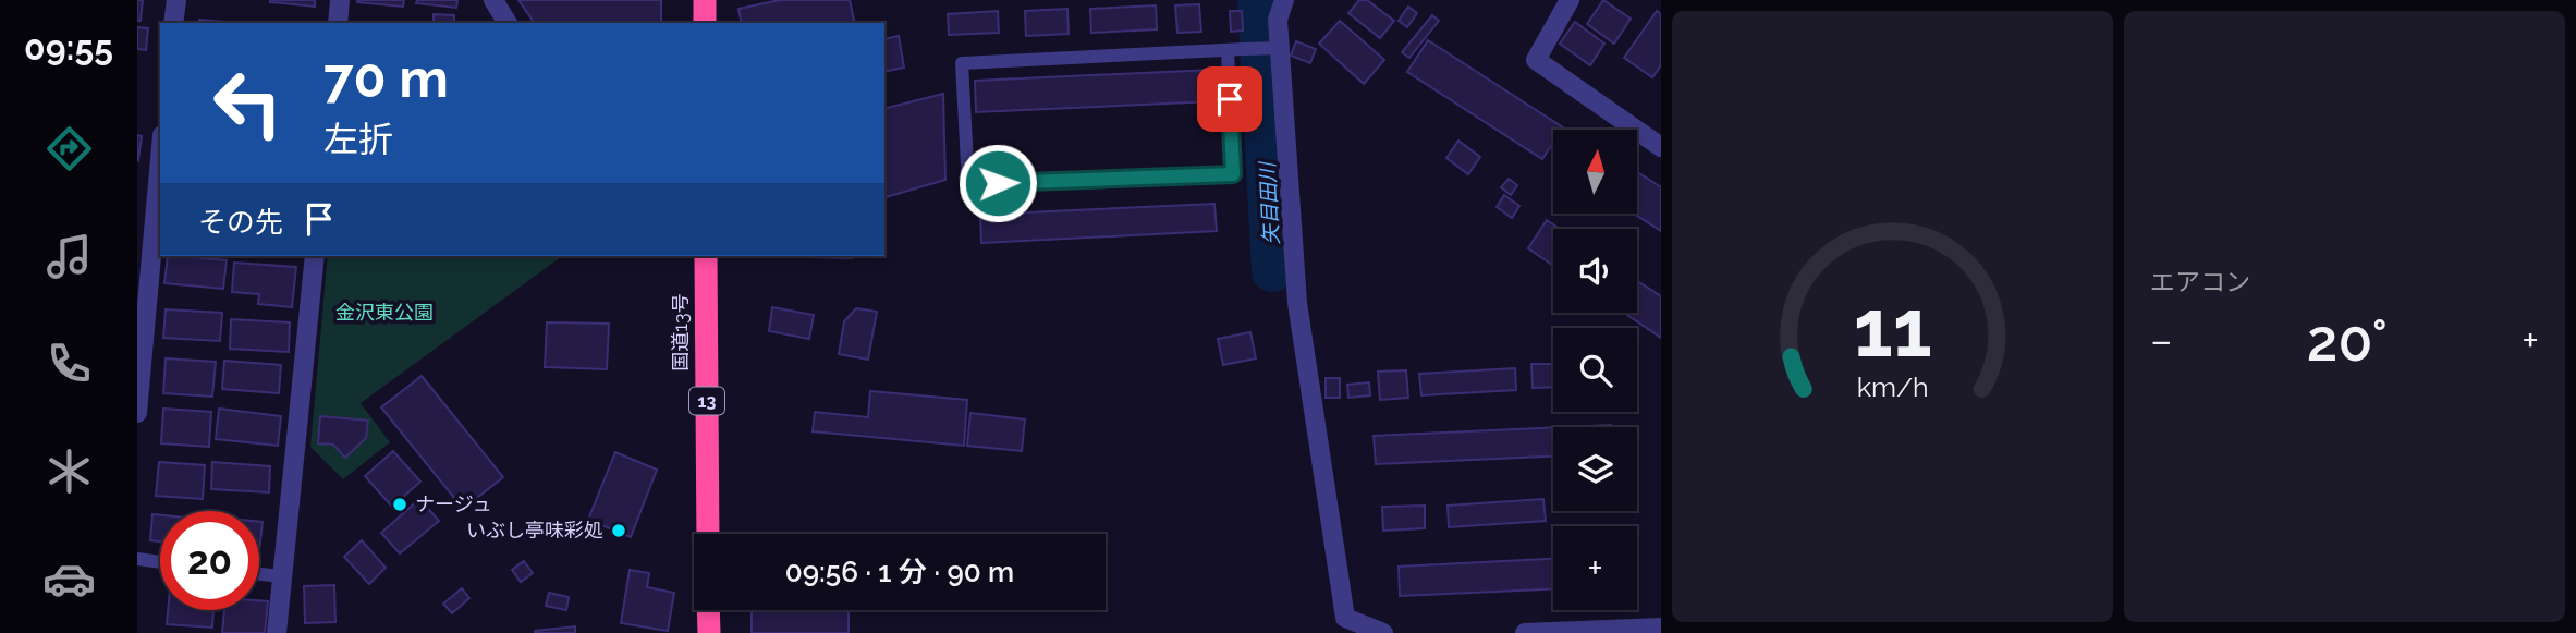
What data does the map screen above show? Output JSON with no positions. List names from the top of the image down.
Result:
{
  "streets": {
    "highway": ["国道13号", "13"]
  },
  "water": ["矢目田川"],
  "parks": ["金沢東公園"],
  "places": ["ナージュ", "いぶし亭味彩処"],
  "north": "top",
  "page": {
    "tabs": "09:55",
    "tile": "エアコン",
    "turn": ["70 m", "左折"],
    "map_buttons": "+",
    "then": "その先",
    "heat": ["−", "20°", "+"],
    "limit": "20",
    "trip": "09:56 · 1 分 · 90 m",
    "gauge": ["11", "km/h"]
  }
}
